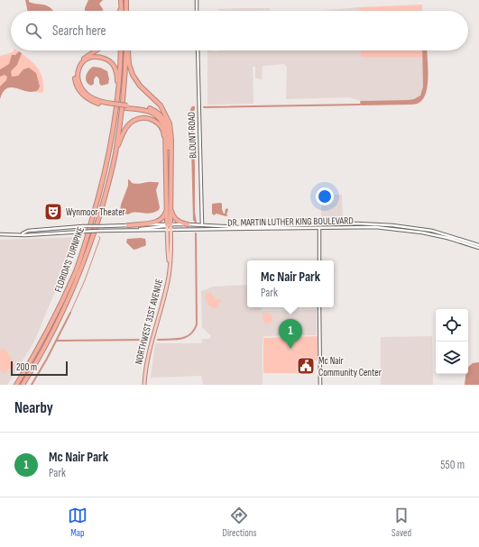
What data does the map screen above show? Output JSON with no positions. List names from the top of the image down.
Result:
{
  "streets": {
    "highway": ["FLORIDA'S TURNPIKE"],
    "main road": ["BLOUNT ROAD", "DR. MARTIN LUTHER KING BOULEVARD", "NORTHWEST 31ST AVENUE"]
  },
  "crossings": [
    ["BLOUNT ROAD", "DR. MARTIN LUTHER KING BOULEVARD"],
    ["DR. MARTIN LUTHER KING BOULEVARD", "NORTHWEST 31ST AVENUE"]
  ],
  "places": {
    "theatre": ["Wynmoor Theater"],
    "public building": ["Mc Nair Community Center"]
  },
  "scale_bar": "200 m",
  "page": {
    "search": "Search here",
    "popup": ["Mc Nair Park", "Park"],
    "pins": "1",
    "scale": "200 m",
    "heading": "Nearby",
    "list": [
      {
        "mark": "1",
        "name": "Mc Nair Park",
        "note": "Park",
        "value": "550 m"
      }
    ],
    "nav": ["Map", "Directions", "Saved"]
  }
}
